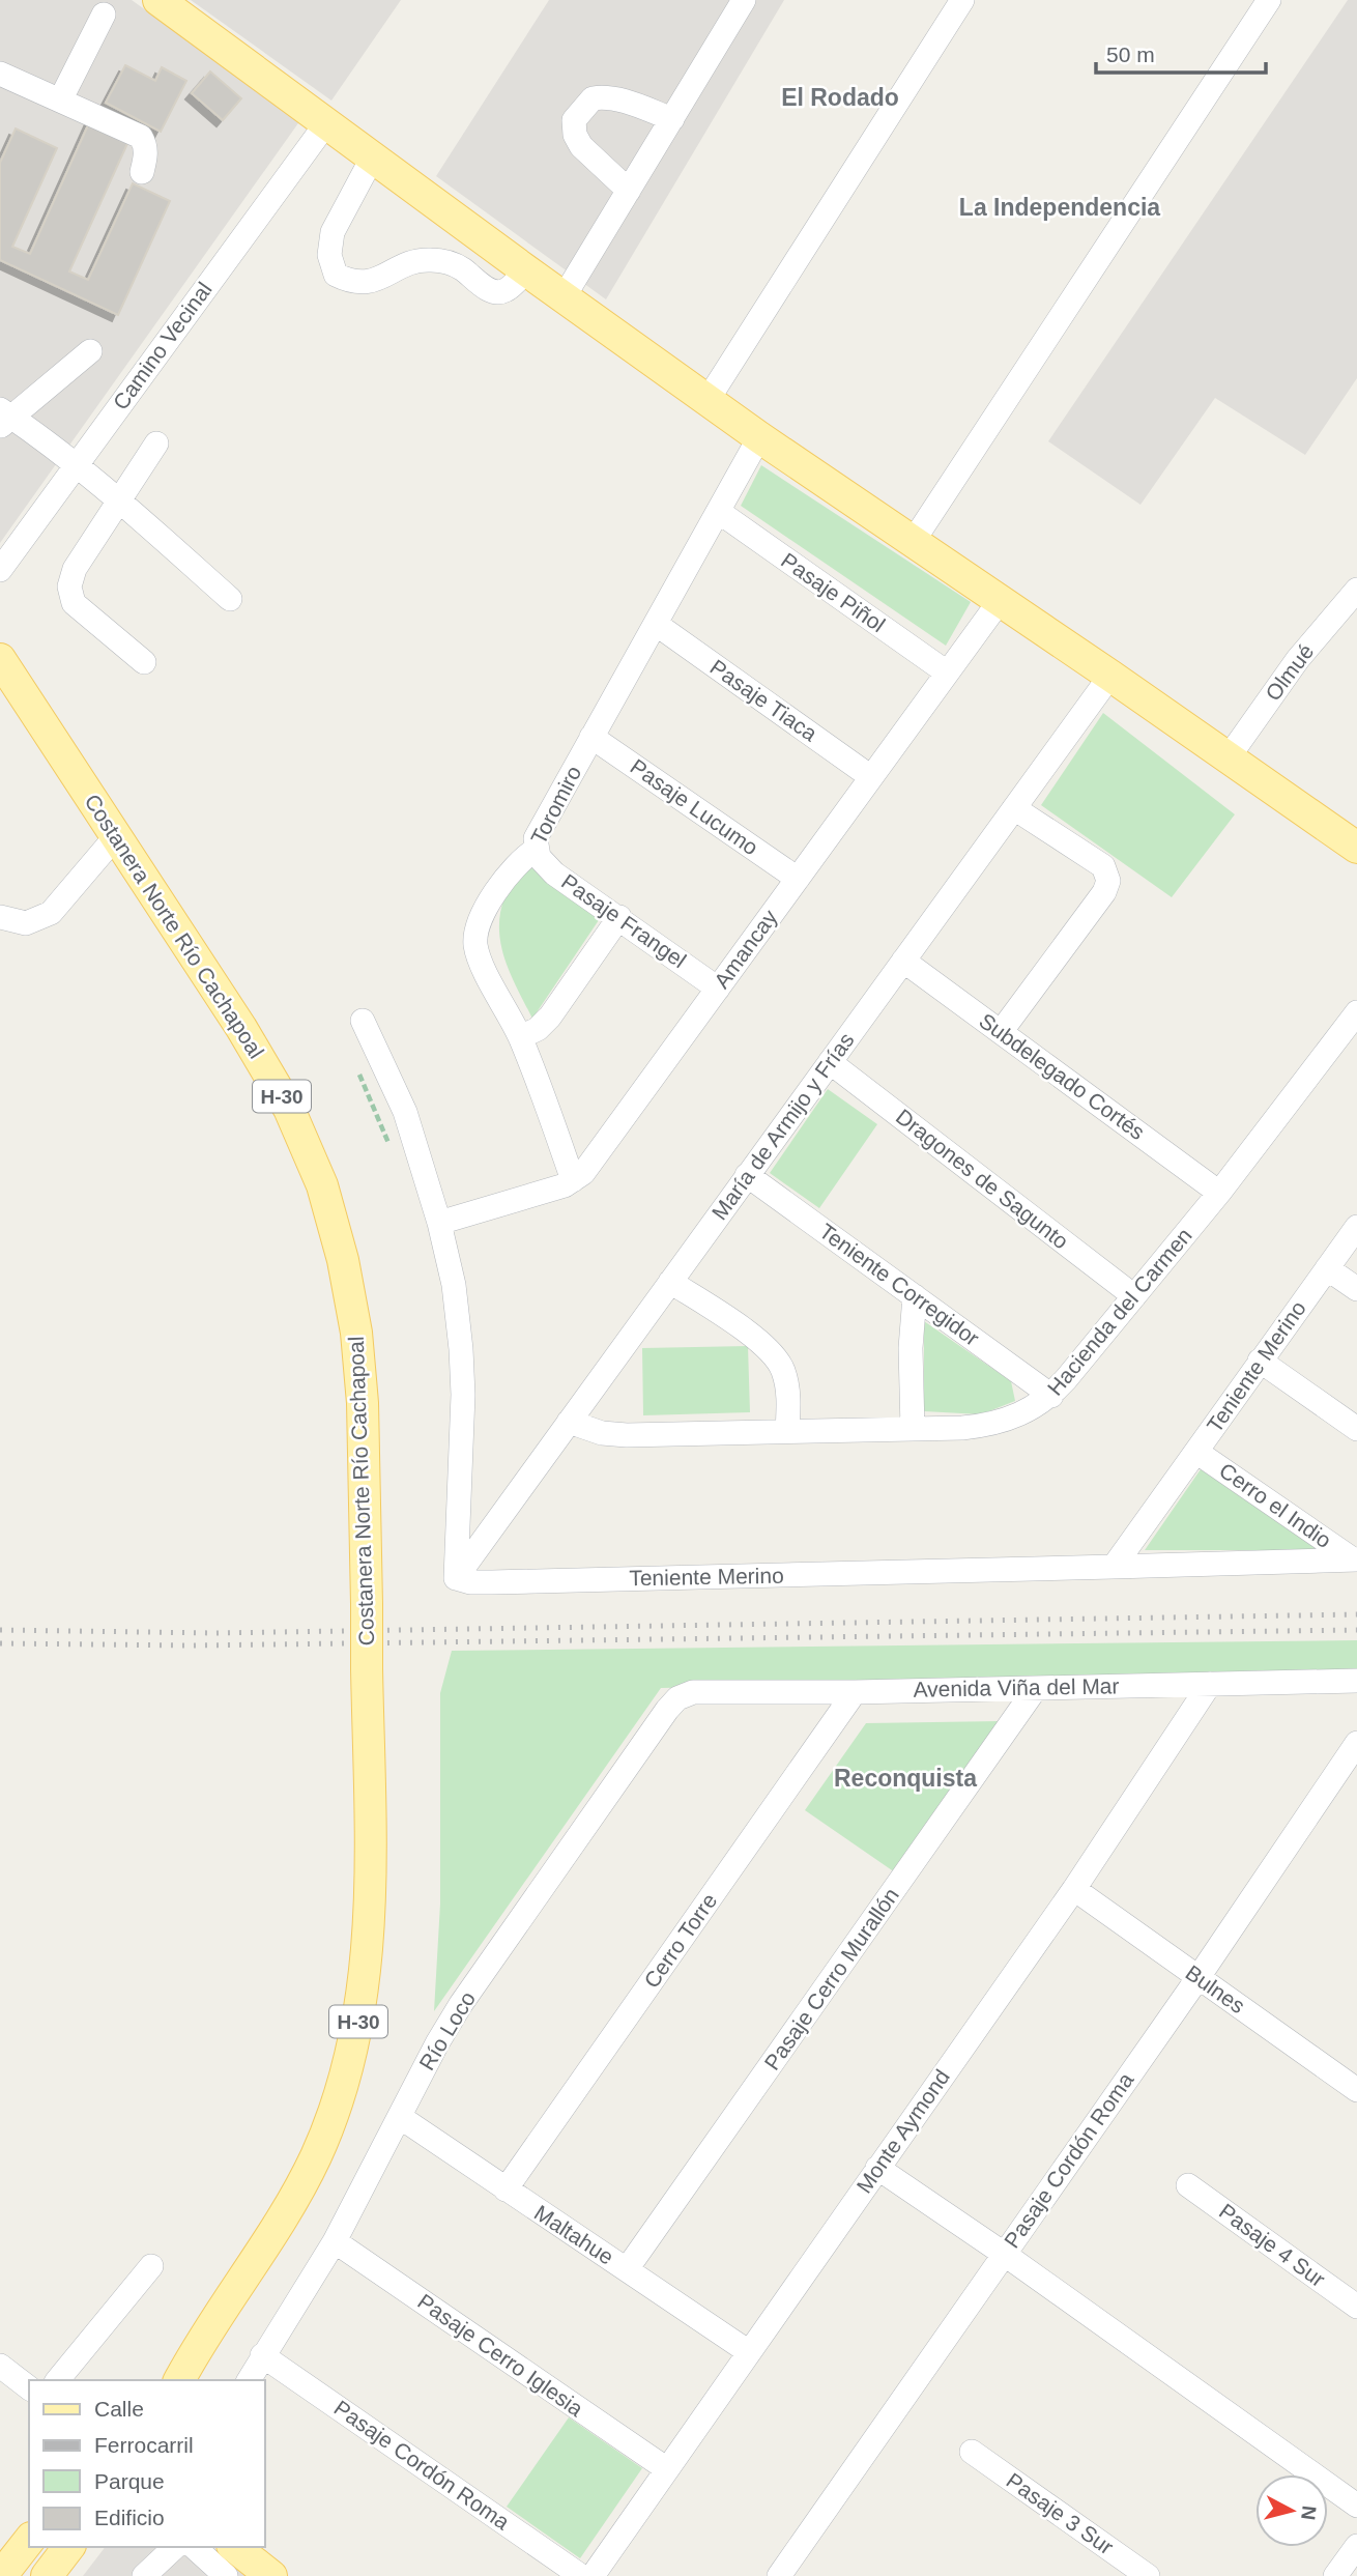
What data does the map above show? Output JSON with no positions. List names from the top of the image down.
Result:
{
  "streets": {
    "main road": ["Costanera Norte Río Cachapoal", "H-30"],
    "street": [
      "Camino Vecinal",
      "Pasaje Piñol",
      "Olmué",
      "Pasaje Tiaca",
      "Toromiro",
      "Pasaje Lucumo",
      "Pasaje Frangel",
      "Amancay",
      "Subdelegado Cortés",
      "María de Armijo y Frías",
      "Dragones de Sagunto",
      "Teniente Corregidor",
      "Hacienda del Carmen",
      "Teniente Merino",
      "Cerro el Indio",
      "Avenida Viña del Mar",
      "Cerro Torre",
      "Pasaje Cerro Murallón",
      "Bulnes",
      "Río Loco",
      "Monte Aymond",
      "Pasaje Cordón Roma",
      "Maltahue",
      "Pasaje 4 Sur",
      "Pasaje Cerro Iglesia",
      "Pasaje 3 Sur"
    ]
  },
  "crossings": [
    ["Pasaje Piñol", "Toromiro"],
    ["Pasaje Piñol", "Amancay"],
    ["Pasaje Tiaca", "Toromiro"],
    ["Pasaje Tiaca", "Amancay"],
    ["Toromiro", "Pasaje Lucumo"],
    ["Toromiro", "Pasaje Frangel"],
    ["Toromiro", "Amancay"],
    ["Pasaje Lucumo", "Amancay"],
    ["Pasaje Frangel", "Amancay"],
    ["Subdelegado Cortés", "María de Armijo y Frías"],
    ["Subdelegado Cortés", "Hacienda del Carmen"],
    ["María de Armijo y Frías", "Dragones de Sagunto"],
    ["María de Armijo y Frías", "Teniente Corregidor"],
    ["María de Armijo y Frías", "Hacienda del Carmen"],
    ["María de Armijo y Frías", "Teniente Merino"],
    ["Dragones de Sagunto", "Hacienda del Carmen"],
    ["Teniente Corregidor", "Hacienda del Carmen"],
    ["Teniente Merino", "Cerro el Indio"],
    ["Avenida Viña del Mar", "Cerro Torre"],
    ["Avenida Viña del Mar", "Pasaje Cerro Murallón"],
    ["Avenida Viña del Mar", "Río Loco"],
    ["Avenida Viña del Mar", "Monte Aymond"],
    ["Cerro Torre", "Maltahue"],
    ["Pasaje Cerro Murallón", "Maltahue"],
    ["Bulnes", "Monte Aymond"],
    ["Bulnes", "Pasaje Cordón Roma"],
    ["Río Loco", "Pasaje Cordón Roma"],
    ["Río Loco", "Maltahue"],
    ["Río Loco", "Pasaje Cerro Iglesia"],
    ["Monte Aymond", "Maltahue"],
    ["Monte Aymond", "Pasaje Cerro Iglesia"]
  ],
  "districts": ["El Rodado", "La Independencia", "Reconquista"],
  "legend": [
    "Calle",
    "Ferrocarril",
    "Parque",
    "Edificio"
  ],
  "scale_bar": "50 m",
  "north": "right"
}
